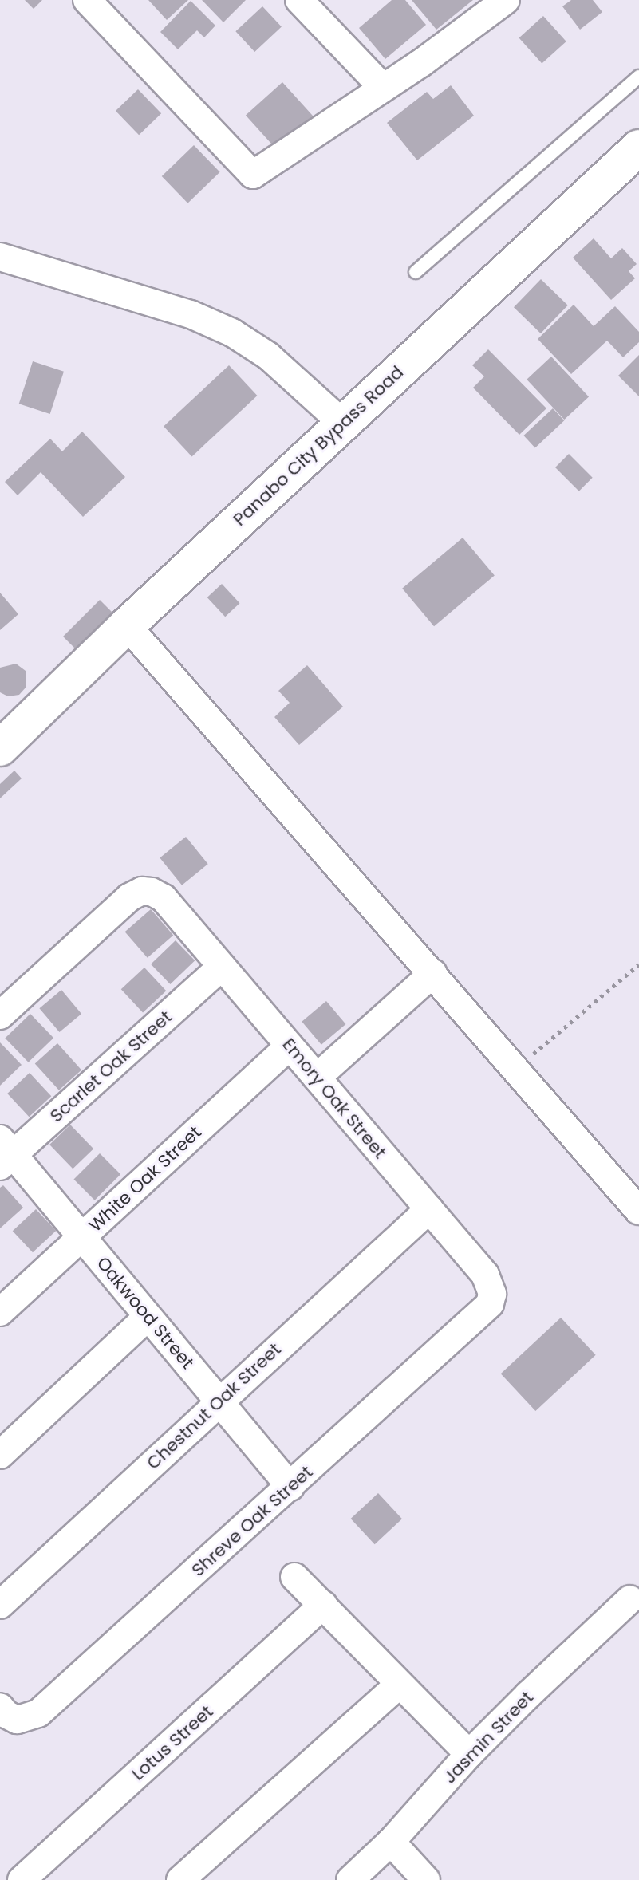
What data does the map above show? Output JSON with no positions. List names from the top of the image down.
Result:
{
  "streets": {
    "main road": ["Panabo City Bypass Road"],
    "street": [
      "Scarlet Oak Street",
      "Emory Oak Street",
      "White Oak Street",
      "Oakwood Street",
      "Chestnut Oak Street",
      "Shreve Oak Street",
      "Jasmin Street",
      "Lotus Street"
    ]
  },
  "crossings": [
    ["Scarlet Oak Street", "Emory Oak Street"],
    ["Scarlet Oak Street", "Oakwood Street"],
    ["Emory Oak Street", "White Oak Street"],
    ["Emory Oak Street", "Chestnut Oak Street"],
    ["Emory Oak Street", "Shreve Oak Street"],
    ["White Oak Street", "Oakwood Street"],
    ["Oakwood Street", "Chestnut Oak Street"],
    ["Oakwood Street", "Shreve Oak Street"]
  ]
}
